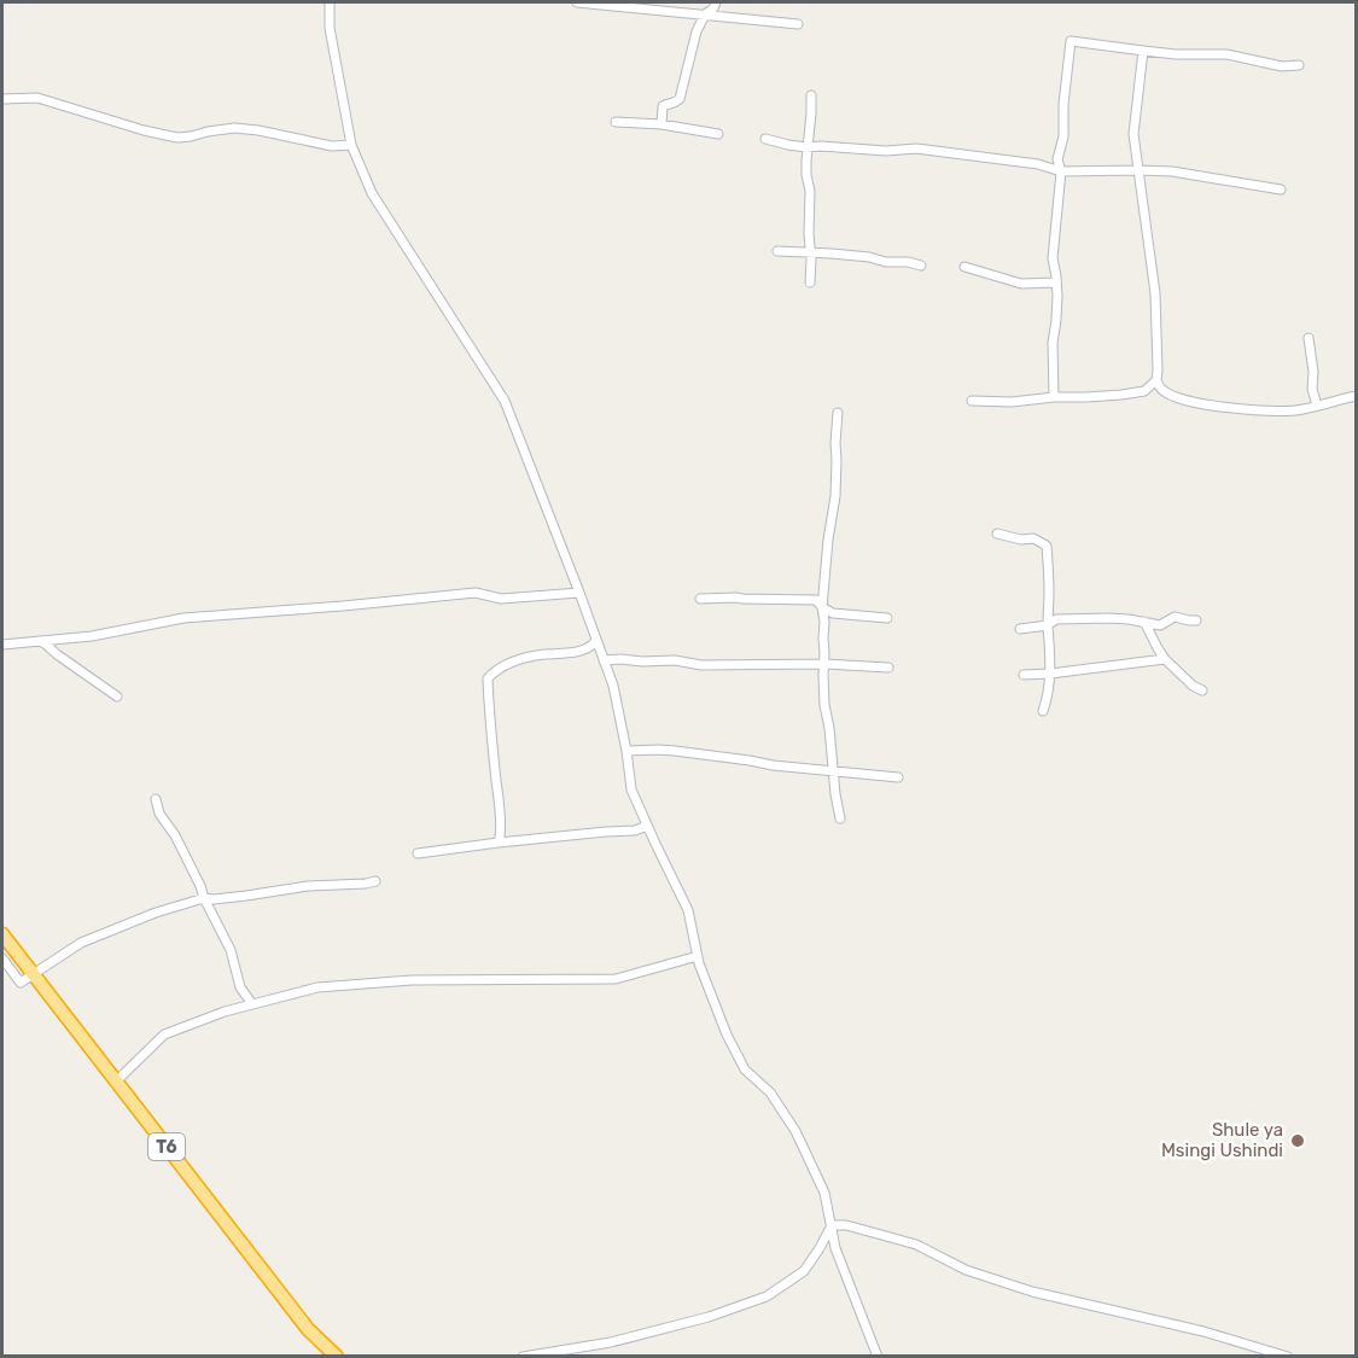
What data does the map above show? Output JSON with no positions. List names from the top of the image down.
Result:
{
  "streets": {
    "highway": ["T6"]
  },
  "places": ["Shule ya Msingi Ushindi"]
}
